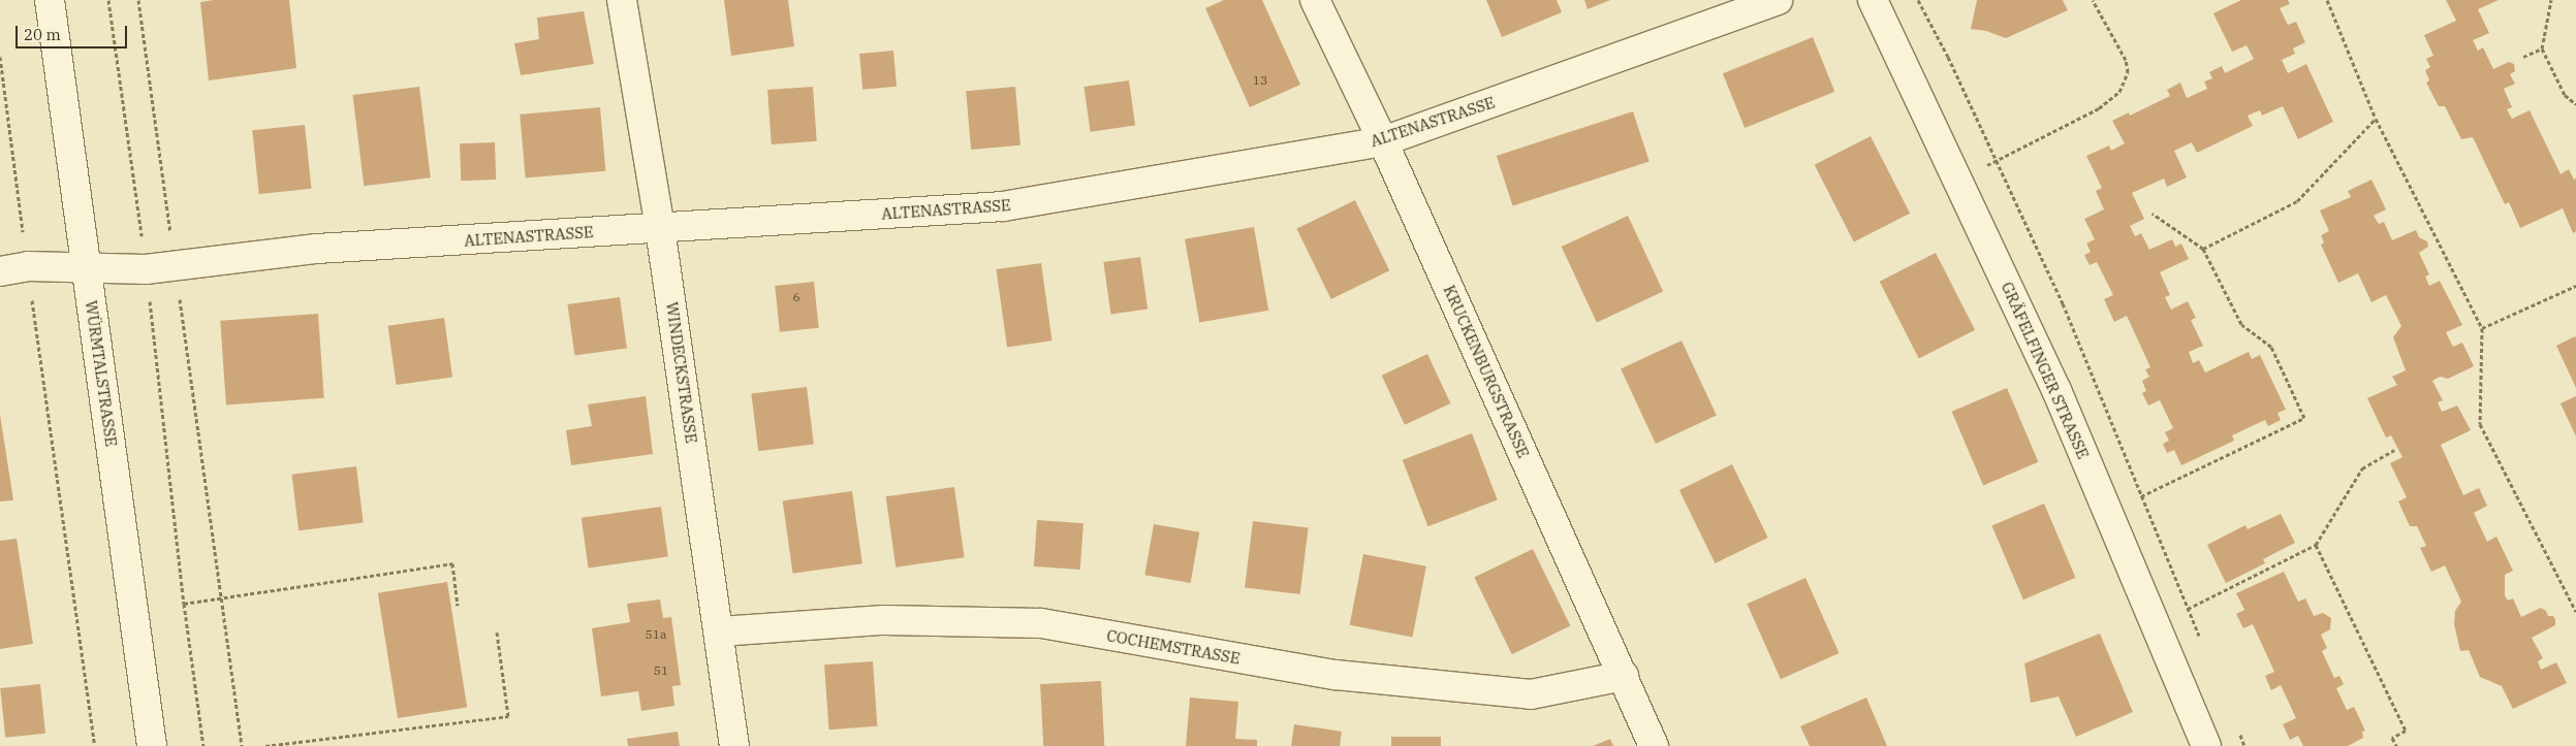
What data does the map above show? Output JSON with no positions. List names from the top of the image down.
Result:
{
  "streets": {
    "street": [
      "ALTENASTRASSE",
      "GRÄFELFINGER STRASSE",
      "KRUCKENBURGSTRASSE",
      "WINDECKSTRASSE",
      "WÜRMTALSTRASSE",
      "COCHEMSTRASSE"
    ]
  },
  "crossings": [
    ["ALTENASTRASSE", "KRUCKENBURGSTRASSE"],
    ["ALTENASTRASSE", "WINDECKSTRASSE"],
    ["ALTENASTRASSE", "WÜRMTALSTRASSE"],
    ["KRUCKENBURGSTRASSE", "COCHEMSTRASSE"],
    ["WINDECKSTRASSE", "COCHEMSTRASSE"]
  ],
  "house_numbers": [
    "13",
    "6",
    "51a",
    "51"
  ],
  "scale_bar": "20 m"
}
